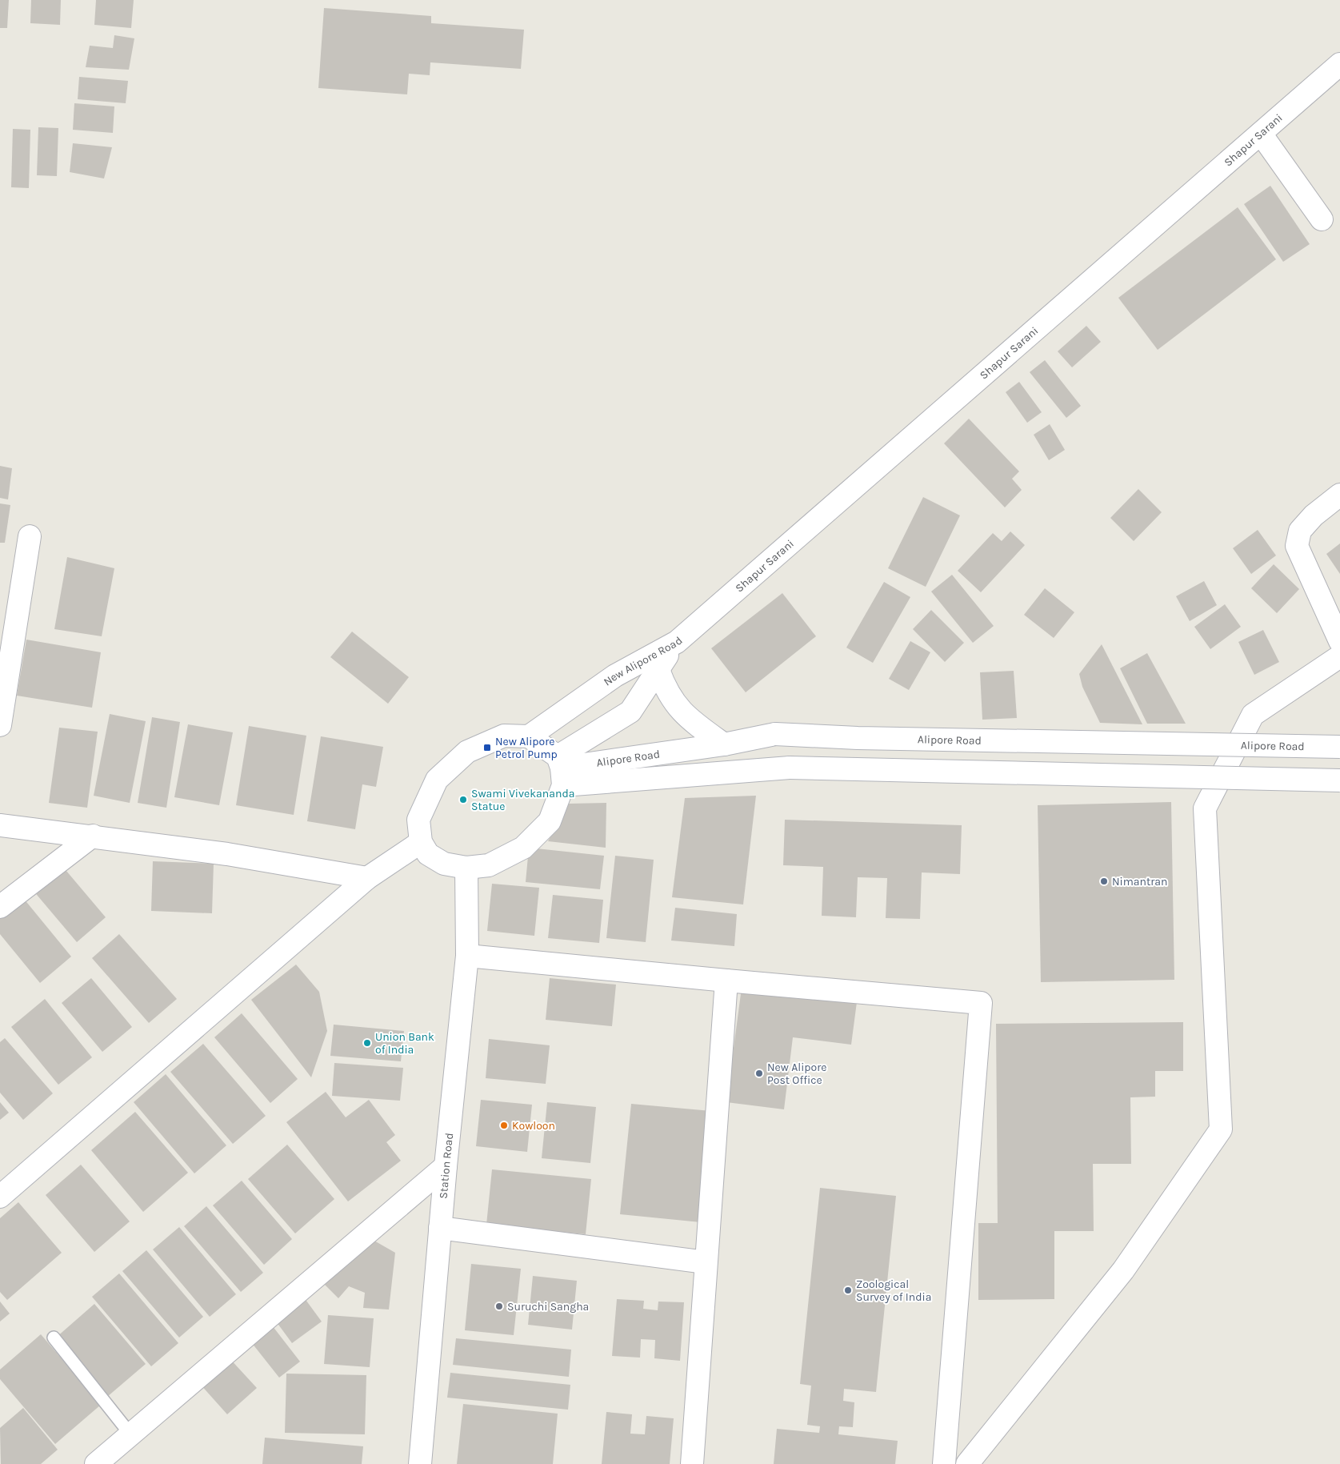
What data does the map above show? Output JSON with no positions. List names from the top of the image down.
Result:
{
  "streets": {
    "street": [
      "Shapur Sarani",
      "New Alipore Road",
      "Alipore Road",
      "Station Road"
    ]
  },
  "crossings": [
    ["Shapur Sarani", "New Alipore Road"],
    ["New Alipore Road", "Alipore Road"],
    ["New Alipore Road", "Station Road"],
    ["Alipore Road", "Station Road"]
  ],
  "places": {
    "transit": ["New Alipore Petrol Pump"],
    "other": [
      "Swami Vivekananda Statue",
      "Nimantran",
      "Union Bank of India",
      "New Alipore Post Office",
      "Kowloon",
      "Zoological Survey of India",
      "Suruchi Sangha"
    ]
  }
}
